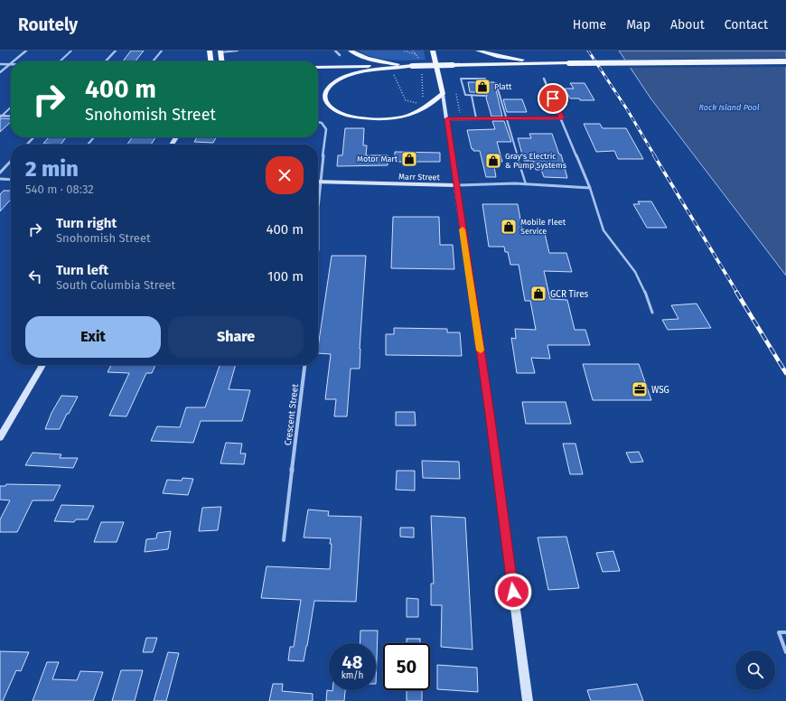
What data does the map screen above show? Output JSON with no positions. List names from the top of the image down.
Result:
{
  "streets": {
    "main road": ["Marr Street"],
    "street": ["Crescent Street"]
  },
  "water": ["Rock Island Pool"],
  "places": {
    "shop": [
      "Platt",
      "Motor Mart",
      "Gray's Electric & Pump Systems",
      "Mobile Fleet Service",
      "GCR Tires"
    ],
    "office": ["WSG"]
  },
  "page": {
    "header": "Routely",
    "nav": [
      "Home",
      "Map",
      "About",
      "Contact"
    ],
    "turn": ["400 m", "Snohomish Street"],
    "heading": ["2 min", "540 m · 08:32"],
    "list": [
      {
        "name": "Turn right",
        "note": "Snohomish Street",
        "value": "400 m"
      },
      {
        "name": "Turn left",
        "note": "South Columbia Street",
        "value": "100 m"
      }
    ],
    "buttons": ["Exit", "Share"],
    "speed": "48 km/h",
    "limit": "50"
  }
}
